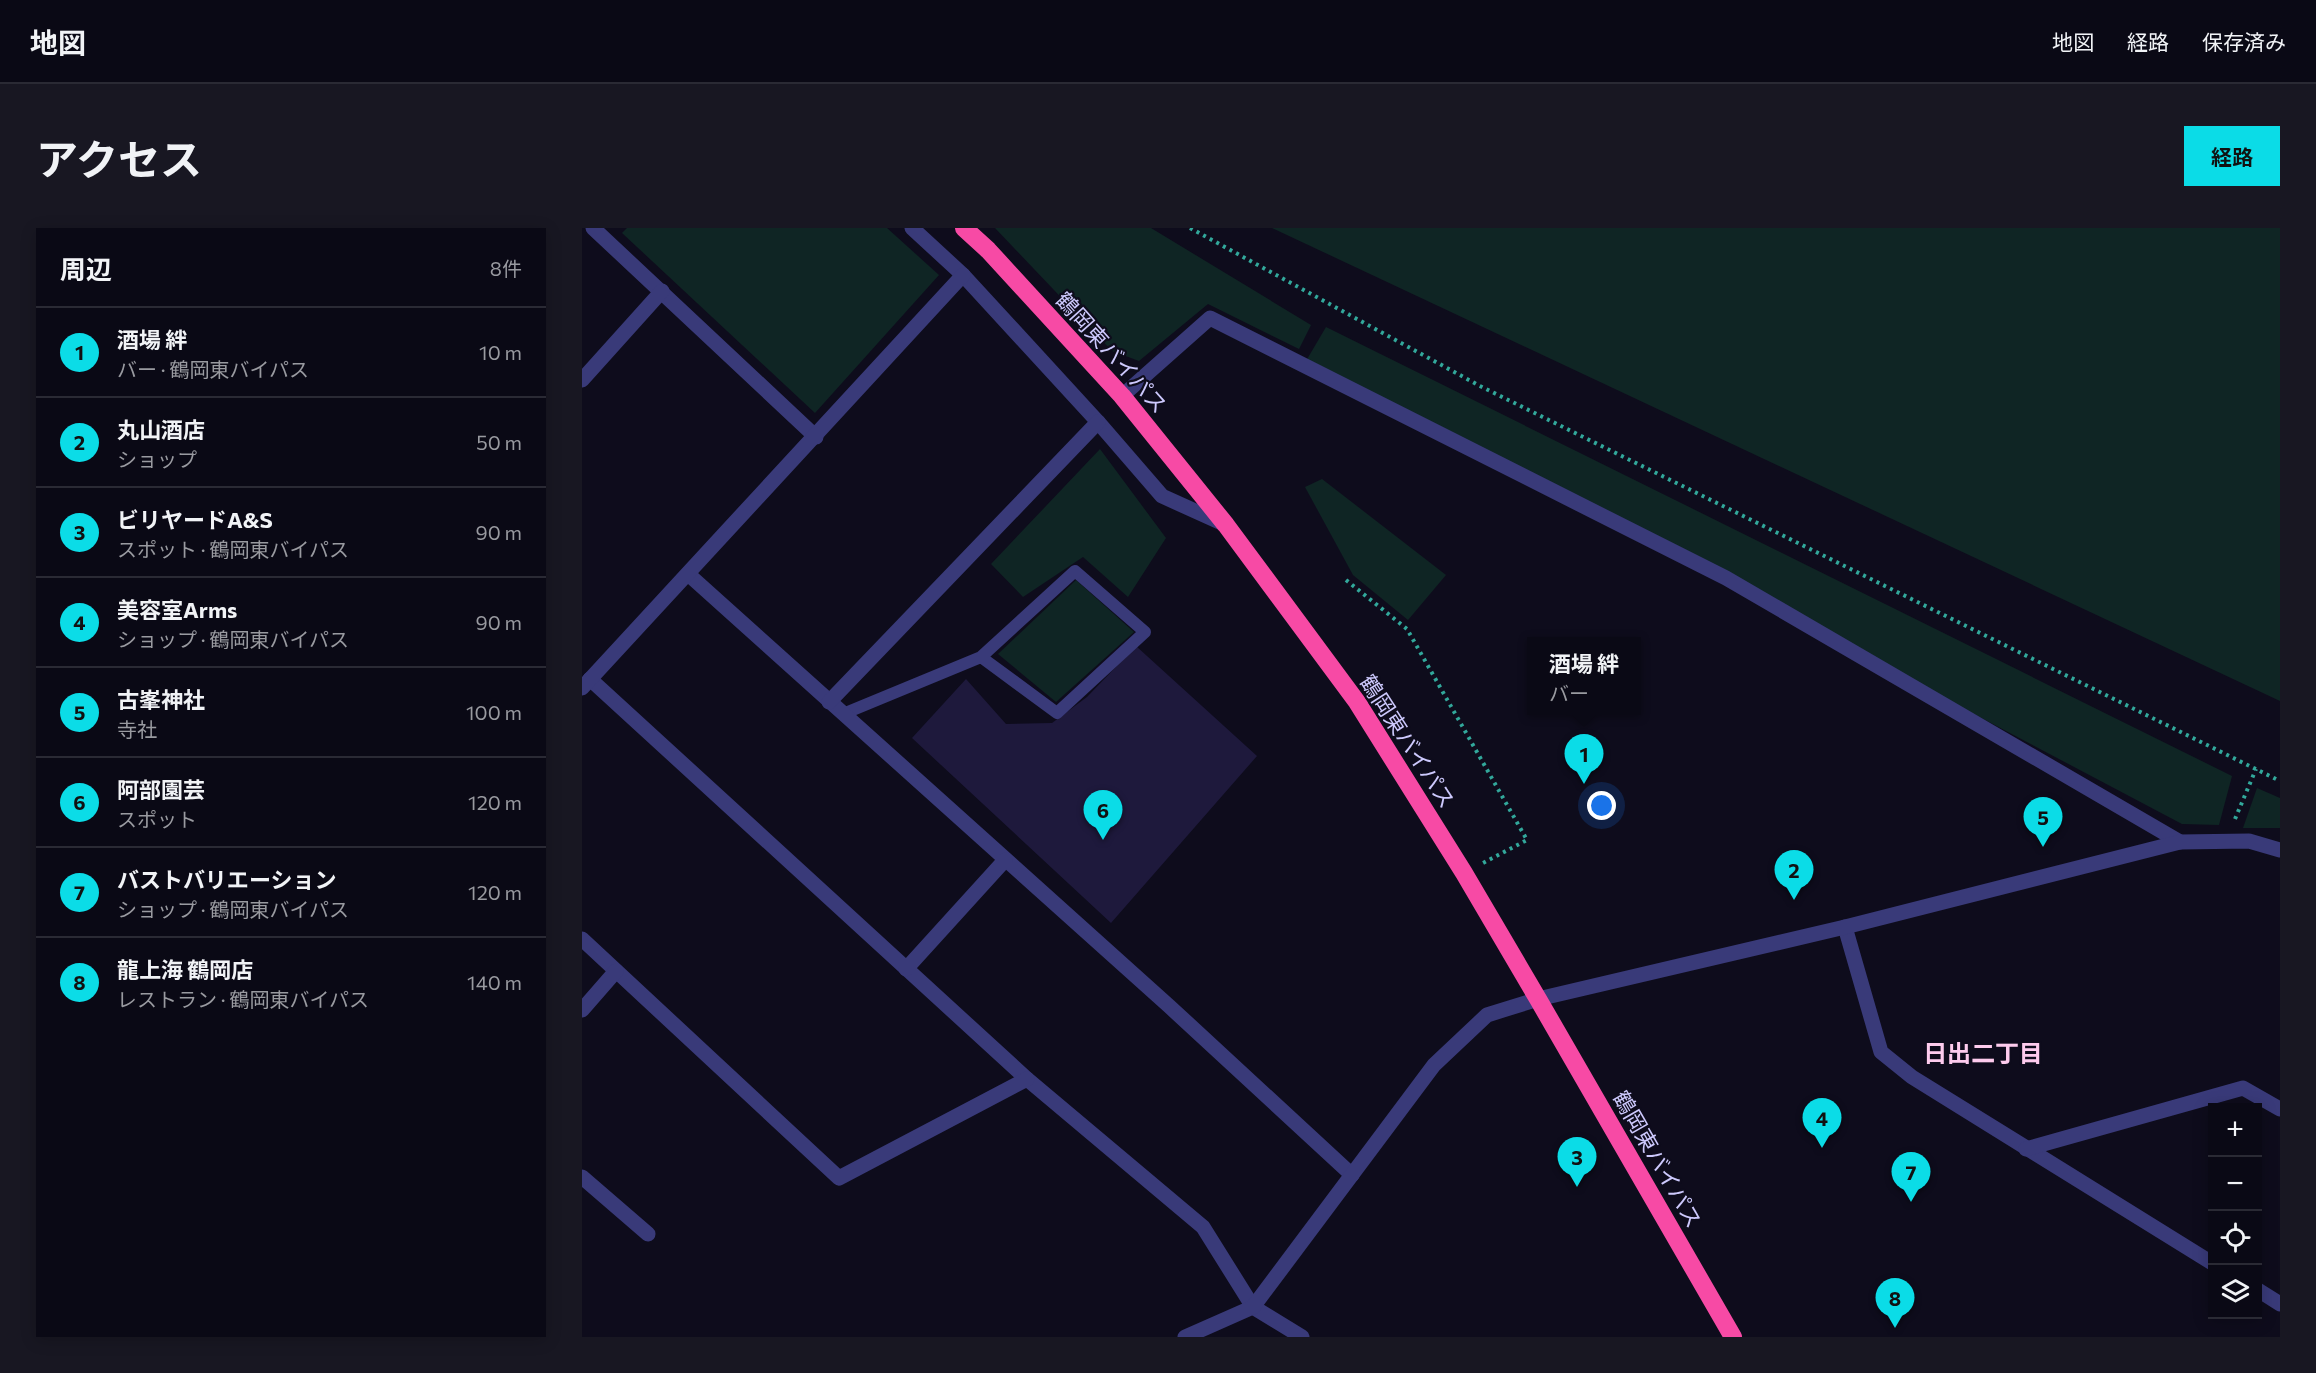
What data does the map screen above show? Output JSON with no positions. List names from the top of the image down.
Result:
{
  "streets": {
    "highway": ["鶴岡東バイパス"]
  },
  "districts": ["日出二丁目"],
  "page": {
    "header": "地図",
    "nav": ["地図", "経路", "保存済み"],
    "title": "アクセス",
    "buttons": "経路",
    "heading": ["周辺", "8件"],
    "list": [
      {
        "mark": "1",
        "name": "酒場 絆",
        "note": "バー · 鶴岡東バイパス",
        "value": "10 m"
      },
      {
        "mark": "2",
        "name": "丸山酒店",
        "note": "ショップ",
        "value": "50 m"
      },
      {
        "mark": "3",
        "name": "ビリヤードA&S",
        "note": "スポット · 鶴岡東バイパス",
        "value": "90 m"
      },
      {
        "mark": "4",
        "name": "美容室Arms",
        "note": "ショップ · 鶴岡東バイパス",
        "value": "90 m"
      },
      {
        "mark": "5",
        "name": "古峯神社",
        "note": "寺社",
        "value": "100 m"
      },
      {
        "mark": "6",
        "name": "阿部園芸",
        "note": "スポット",
        "value": "120 m"
      },
      {
        "mark": "7",
        "name": "バストバリエーション",
        "note": "ショップ · 鶴岡東バイパス",
        "value": "120 m"
      },
      {
        "mark": "8",
        "name": "龍上海 鶴岡店",
        "note": "レストラン · 鶴岡東バイパス",
        "value": "140 m"
      }
    ],
    "popup": ["酒場 絆", "バー"],
    "pins": [
      "1",
      "6",
      "5",
      "2",
      "4",
      "3",
      "7",
      "8"
    ],
    "map_buttons": ["+", "−"]
  }
}
